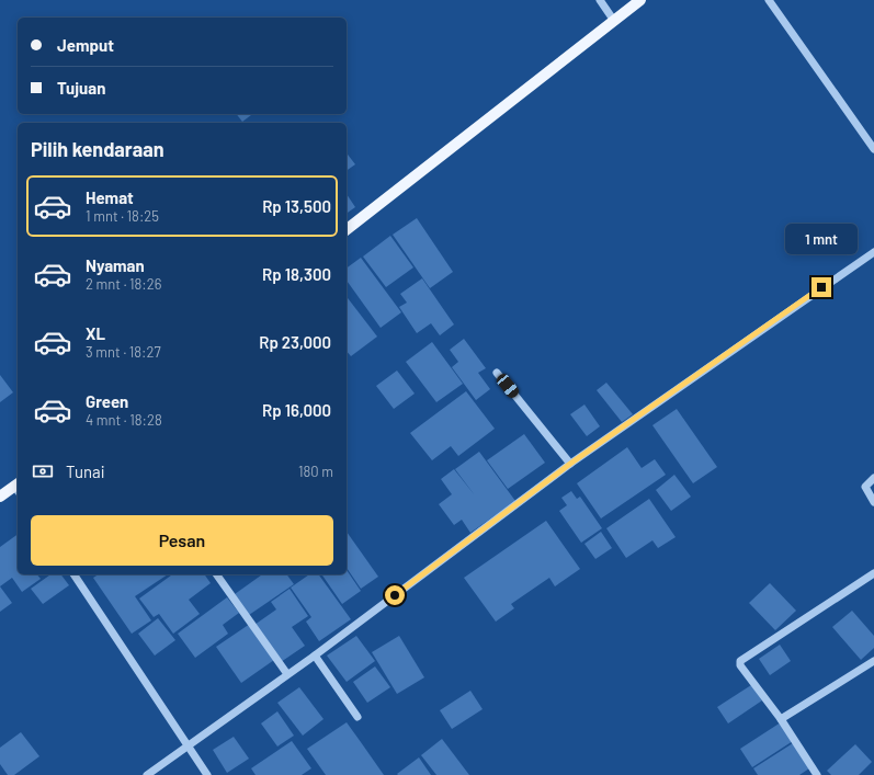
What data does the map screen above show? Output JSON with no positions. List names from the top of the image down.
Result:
{
  "page": {
    "banner": ["Jemput", "Tujuan"],
    "heading": "Pilih kendaraan",
    "list": [
      {
        "name": "Hemat",
        "note": "1 mnt · 18:25",
        "value": "Rp 13,500"
      },
      {
        "name": "Nyaman",
        "note": "2 mnt · 18:26",
        "value": "Rp 18,300"
      },
      {
        "name": "XL",
        "note": "3 mnt · 18:27",
        "value": "Rp 23,000"
      },
      {
        "name": "Green",
        "note": "4 mnt · 18:28",
        "value": "Rp 16,000"
      }
    ],
    "bubble": "1 mnt",
    "pay": ["Tunai", "180 m"],
    "buttons": "Pesan"
  }
}
